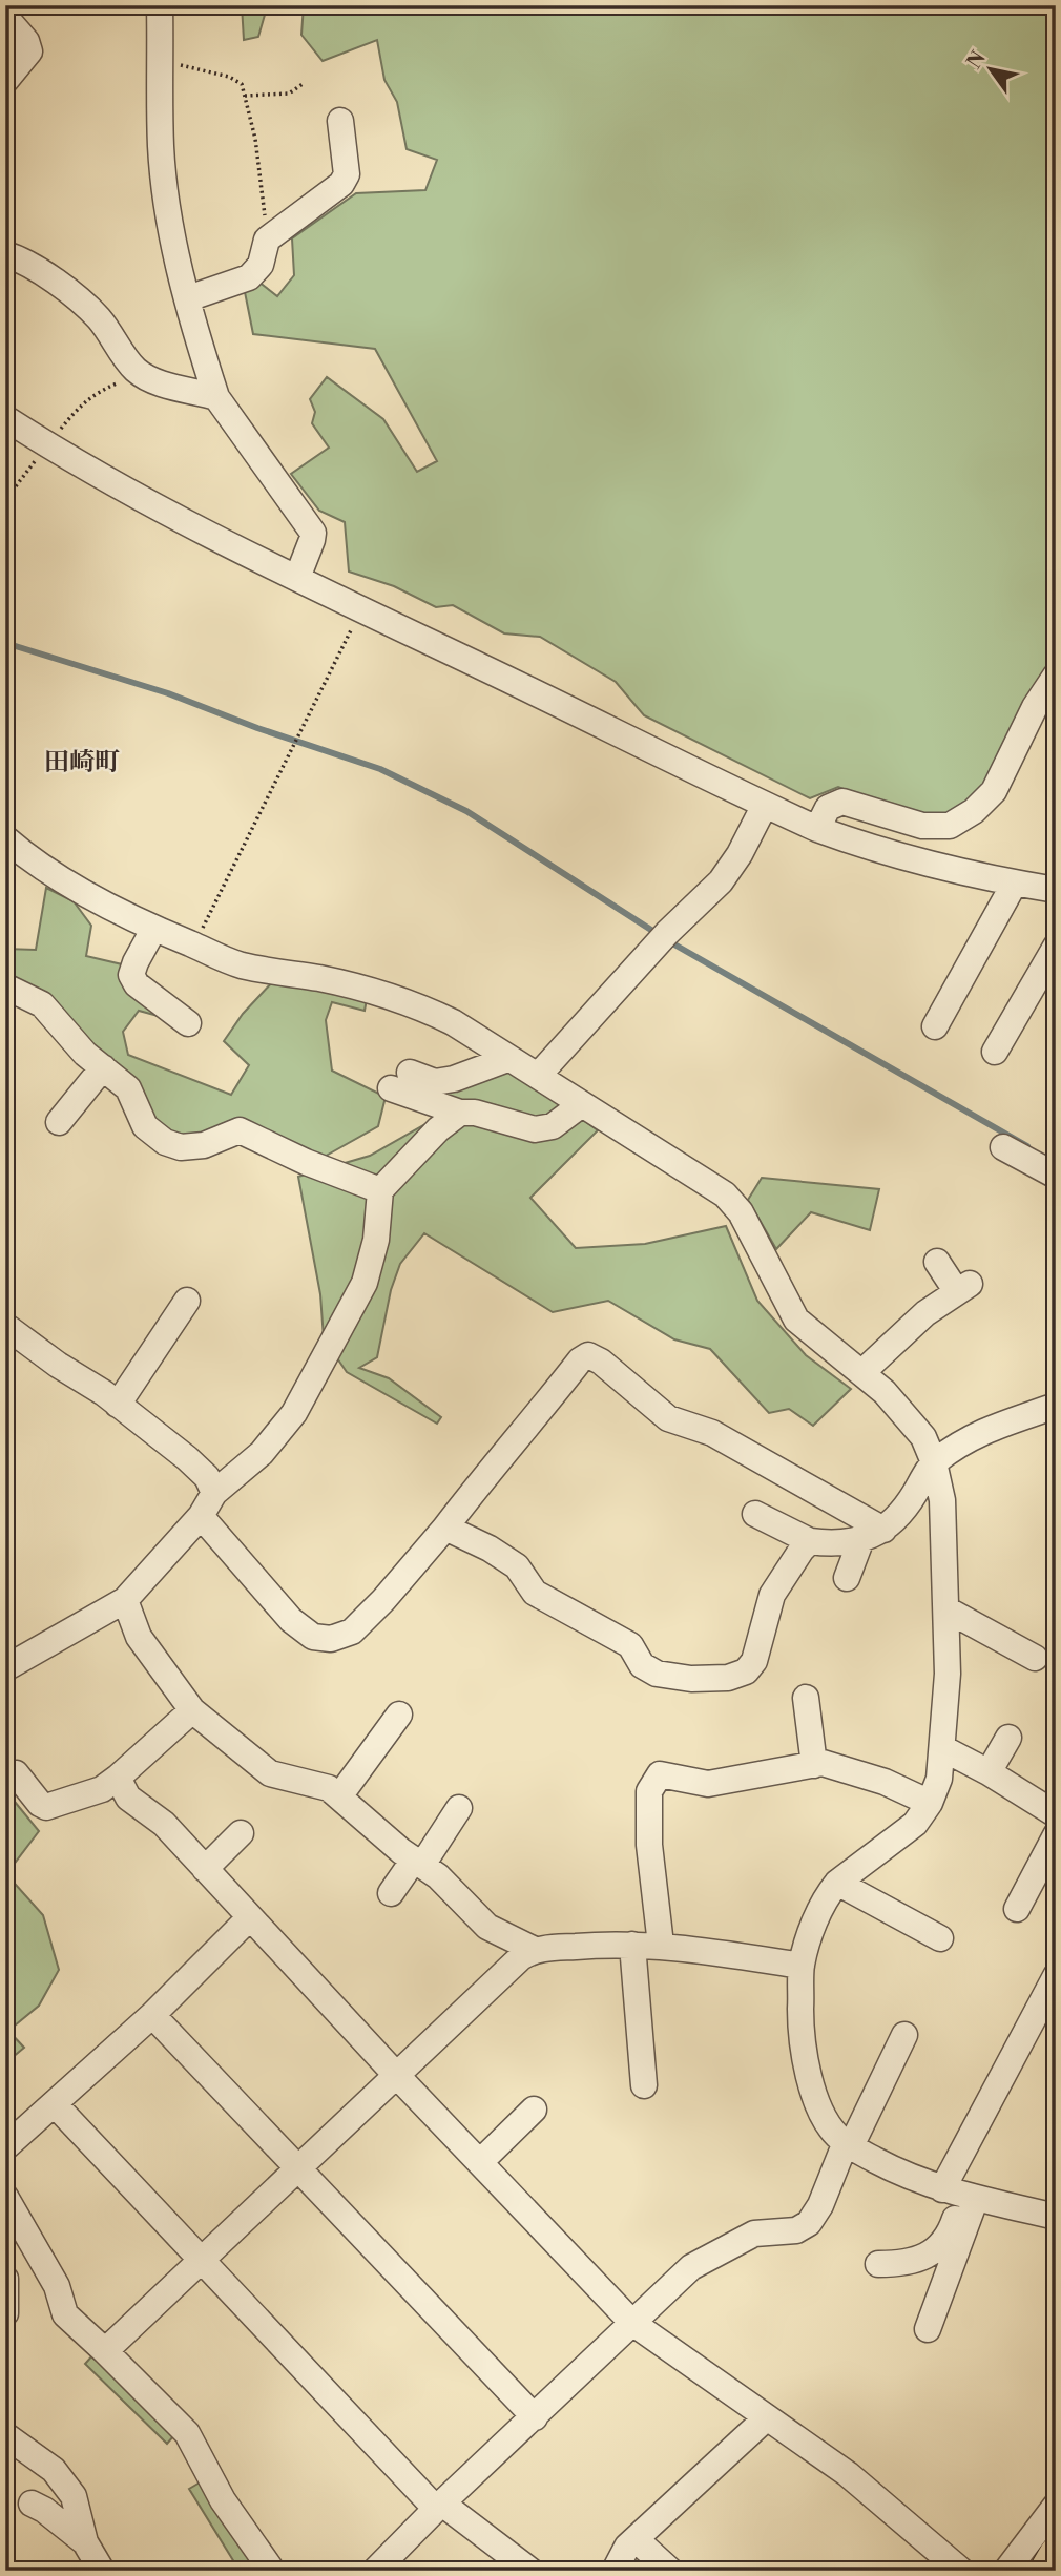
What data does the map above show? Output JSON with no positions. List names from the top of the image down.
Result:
{
  "districts": ["田崎町"],
  "north": "top left"
}
